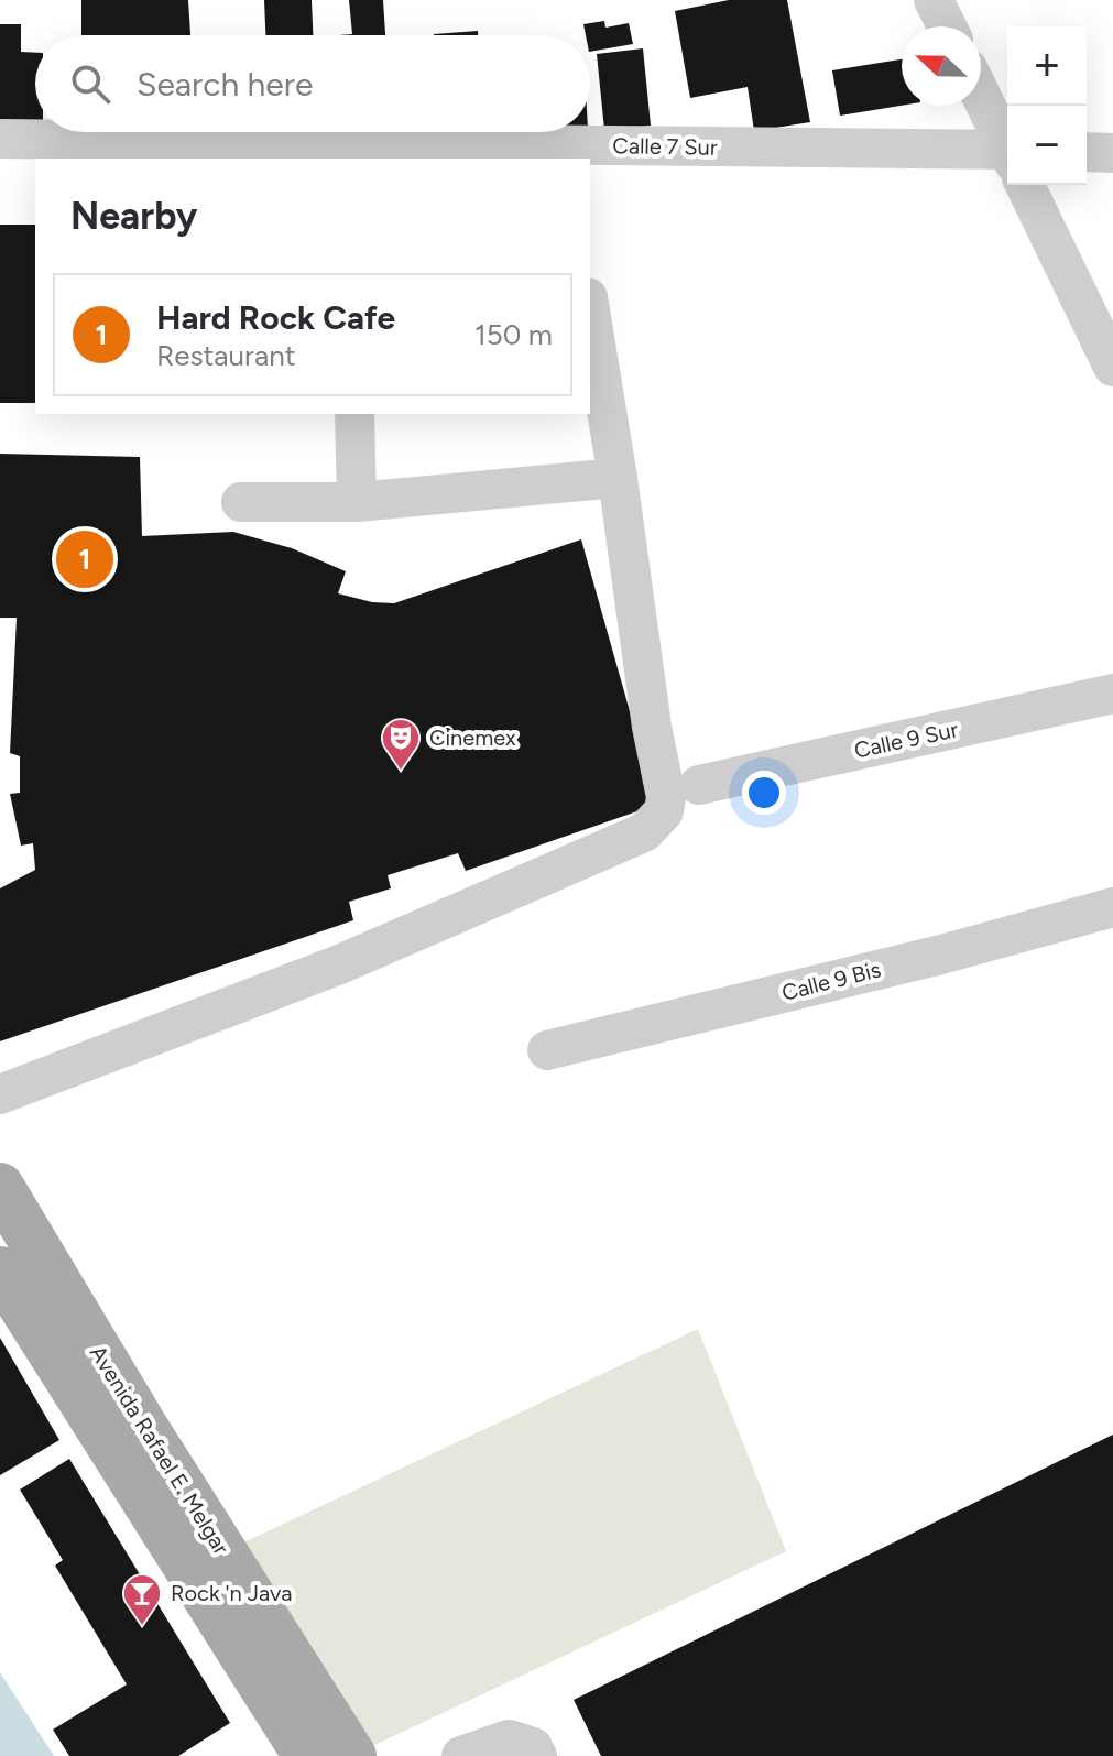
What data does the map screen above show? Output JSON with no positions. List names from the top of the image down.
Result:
{
  "streets": {
    "main road": ["Avenida Rafael E. Melgar"],
    "street": ["Calle 7 Sur", "Calle 9 Sur", "Calle 9 Bis"]
  },
  "places": {
    "theatre": ["Cinemex"],
    "bar": ["Rock 'n Java"]
  },
  "north": "left",
  "page": {
    "map_buttons": ["+", "−"],
    "search": "Search here",
    "heading": "Nearby",
    "list": [
      {
        "mark": "1",
        "name": "Hard Rock Cafe",
        "note": "Restaurant",
        "value": "150 m"
      }
    ],
    "pins": "1"
  }
}
